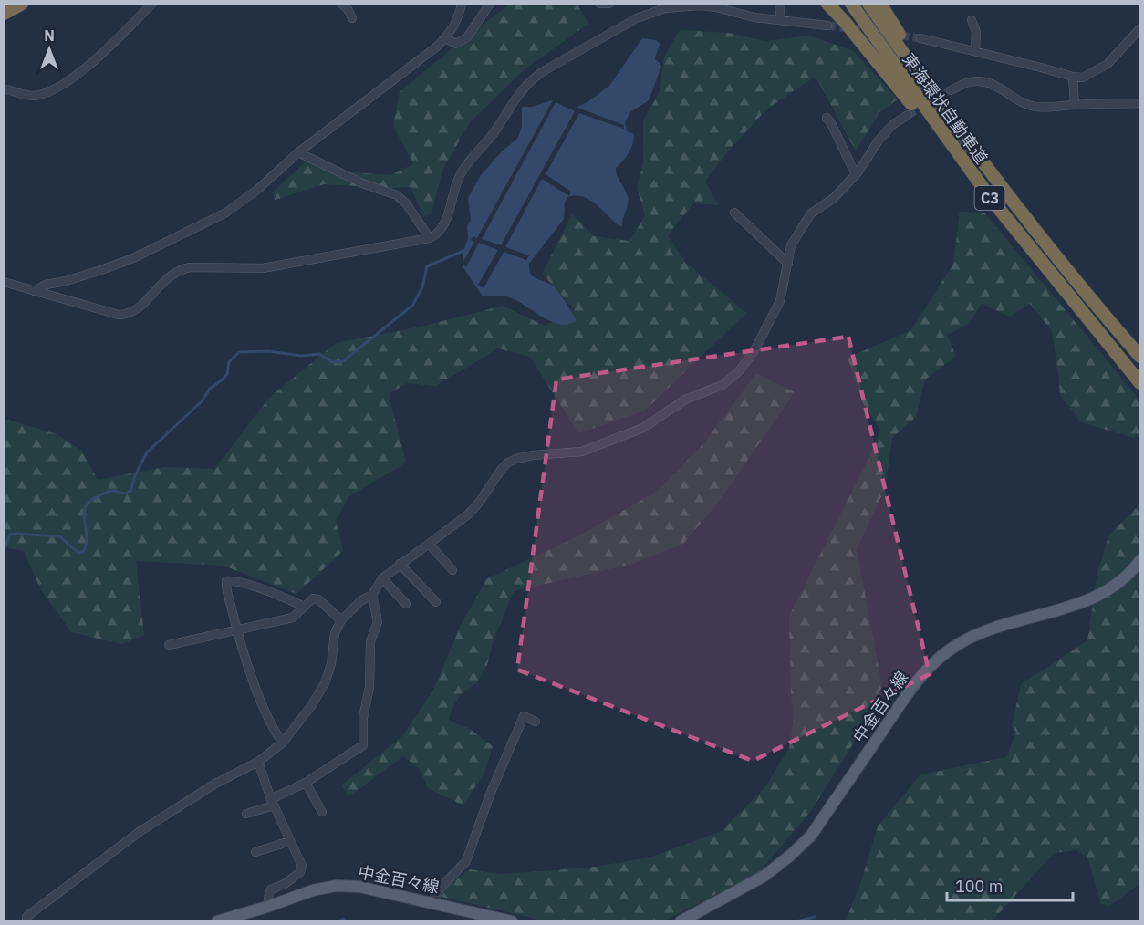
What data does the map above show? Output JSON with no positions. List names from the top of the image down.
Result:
{
  "streets": {
    "highway": ["東海環状自動車道", "C3"],
    "main road": ["中金百々線"]
  },
  "scale_bar": "100 m",
  "north": "top"
}
